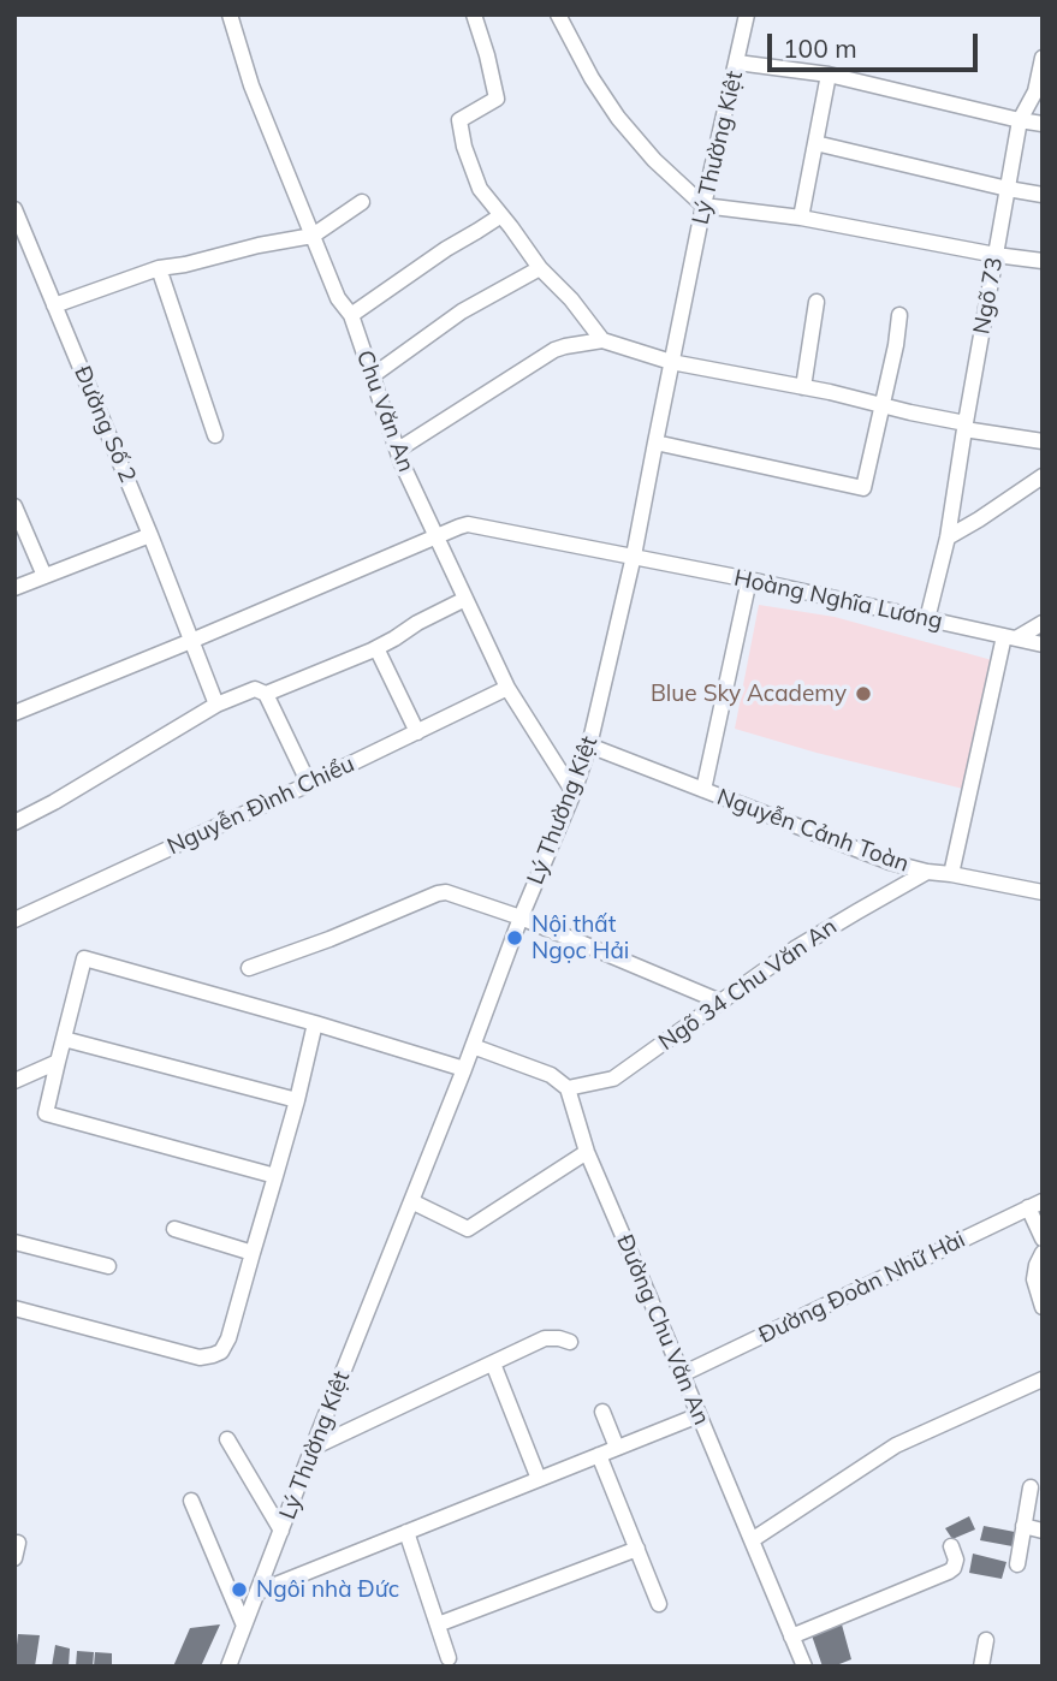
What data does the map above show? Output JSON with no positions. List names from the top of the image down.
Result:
{
  "streets": {
    "street": [
      "Lý Thường Kiệt",
      "Ngõ 73",
      "Chu Văn An",
      "Đường Số 2",
      "Hoàng Nghĩa Lương",
      "Nguyễn Đình Chiểu",
      "Nguyễn Cảnh Toàn",
      "Ngõ 34 Chu Văn An",
      "Đường Đoàn Nhữ Hài",
      "Đường Chu Văn An"
    ]
  },
  "crossings": [
    ["Lý Thường Kiệt", "Chu Văn An"],
    ["Lý Thường Kiệt", "Hoàng Nghĩa Lương"],
    ["Lý Thường Kiệt", "Nguyễn Cảnh Toàn"],
    ["Ngõ 73", "Hoàng Nghĩa Lương"],
    ["Chu Văn An", "Hoàng Nghĩa Lương"],
    ["Chu Văn An", "Nguyễn Đình Chiểu"],
    ["Đường Số 2", "Hoàng Nghĩa Lương"],
    ["Nguyễn Cảnh Toàn", "Ngõ 34 Chu Văn An"],
    ["Ngõ 34 Chu Văn An", "Đường Chu Văn An"],
    ["Đường Đoàn Nhữ Hài", "Đường Chu Văn An"]
  ],
  "places": ["Blue Sky Academy", "Nội thất Ngọc Hải", "Ngôi nhà Đức"],
  "scale_bar": "100 m"
}
